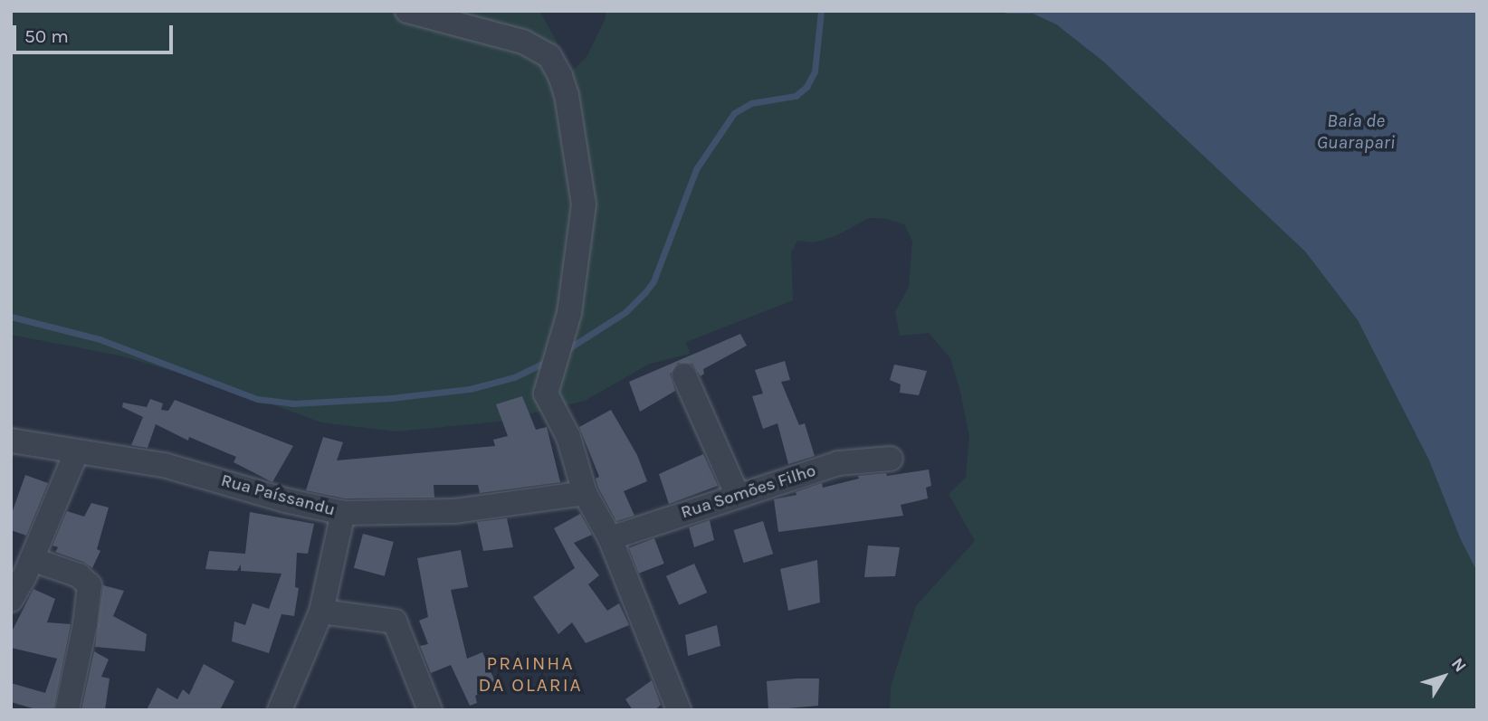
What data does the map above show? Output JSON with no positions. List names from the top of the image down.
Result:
{
  "streets": {
    "street": ["Rua Somões Filho", "Rua Paíssandu"]
  },
  "districts": ["PRAINHA DA OLARIA"],
  "water": ["Baía de Guarapari"],
  "scale_bar": "50 m",
  "north": "top right"
}
